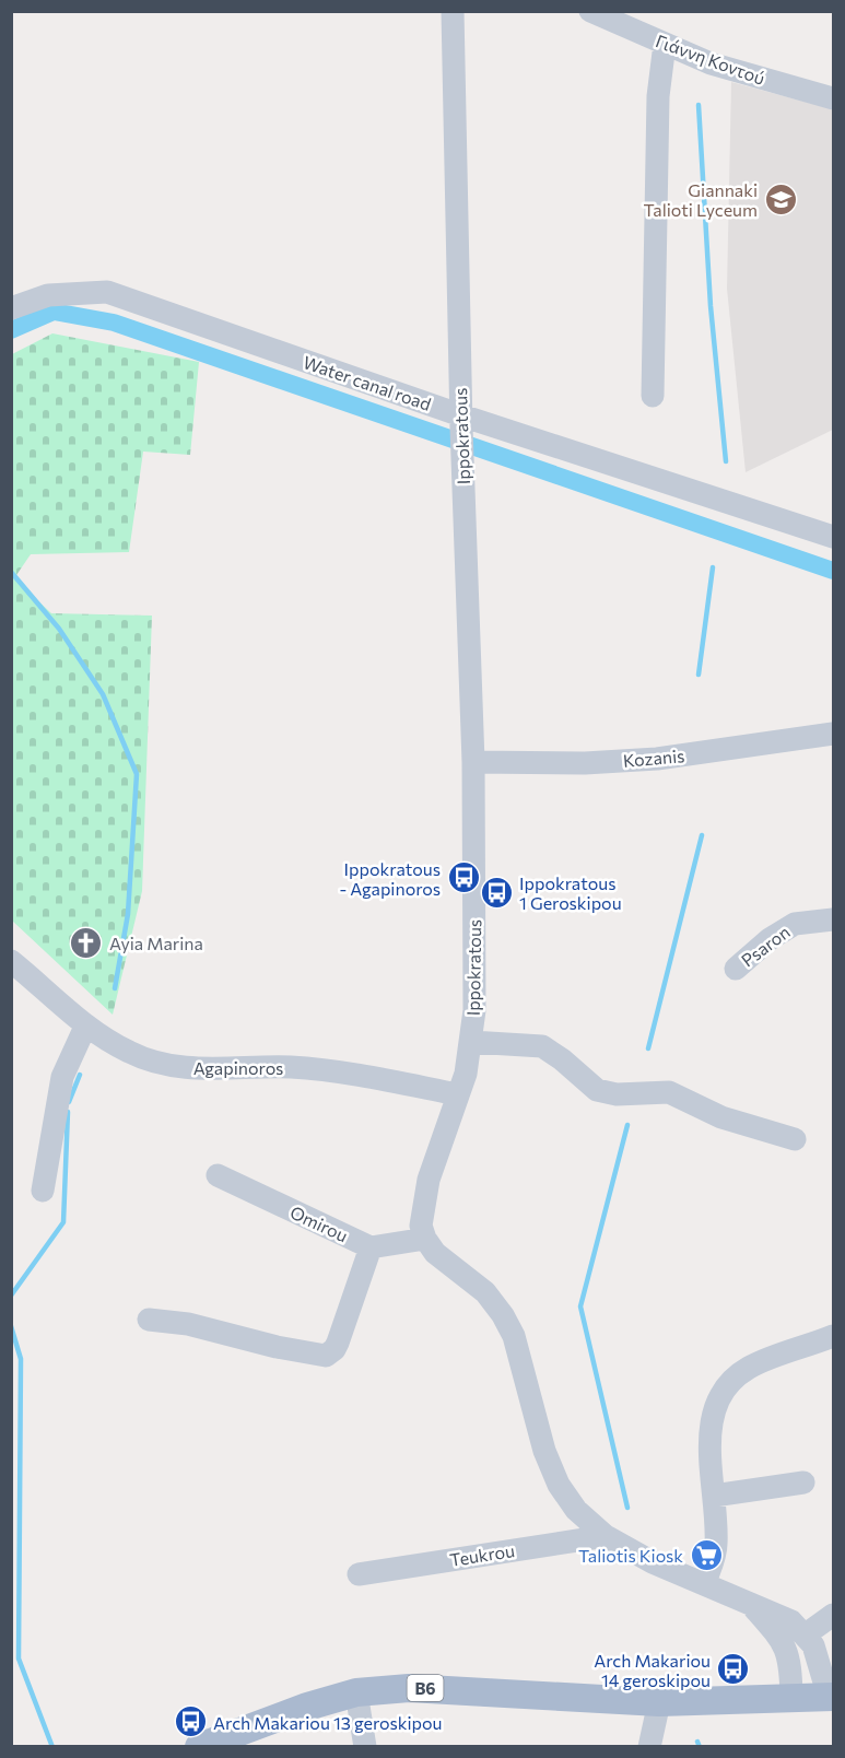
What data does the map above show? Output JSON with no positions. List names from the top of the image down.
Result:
{
  "streets": {
    "main road": ["B6"],
    "street": [
      "Γιάννη Κοντού",
      "Water canal road",
      "Ippokratous",
      "Kozanis",
      "Psaron",
      "Agapinoros",
      "Omirou",
      "Teukrou"
    ]
  },
  "crossings": [
    ["Water canal road", "Ippokratous"],
    ["Ippokratous", "Kozanis"],
    ["Ippokratous", "Agapinoros"],
    ["Ippokratous", "Omirou"]
  ],
  "places": {
    "school or university": ["Giannaki Talioti Lyceum"],
    "bus stop": [
      "Ippokratous - Agapinoros",
      "Ippokratous 1 Geroskipou",
      "Arch Makariou 14 geroskipou",
      "Arch Makariou 13 geroskipou"
    ],
    "church": ["Ayia Marina"],
    "supermarket": ["Taliotis Kiosk"]
  }
}
